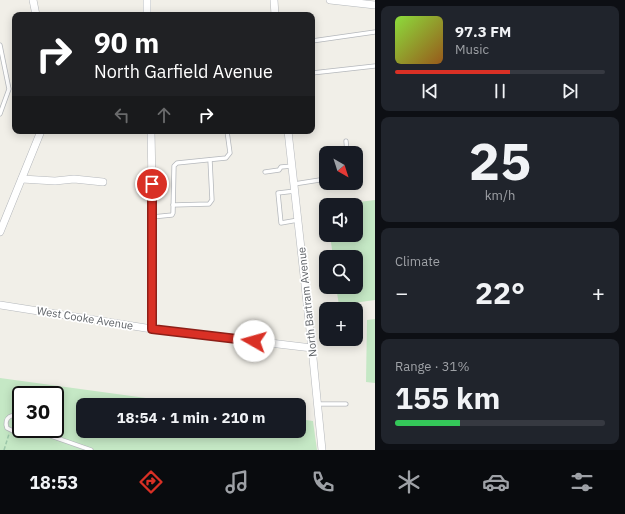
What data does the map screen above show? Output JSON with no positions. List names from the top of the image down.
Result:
{
  "streets": {
    "street": ["North Bartram Avenue", "West Cooke Avenue"]
  },
  "crossings": [
    ["North Bartram Avenue", "West Cooke Avenue"]
  ],
  "north": "bottom right",
  "page": {
    "turn": ["90 m", "North Garfield Avenue"],
    "song": ["97.3 FM", "Music"],
    "tile": [
      ["25", "km/h"],
      "Climate",
      ["Range · 31%", "155 km"]
    ],
    "map_buttons": "+",
    "heat": ["−", "22°", "+"],
    "limit": "30",
    "trip": "18:54 · 1 min · 210 m",
    "tabs": "18:53"
  }
}
